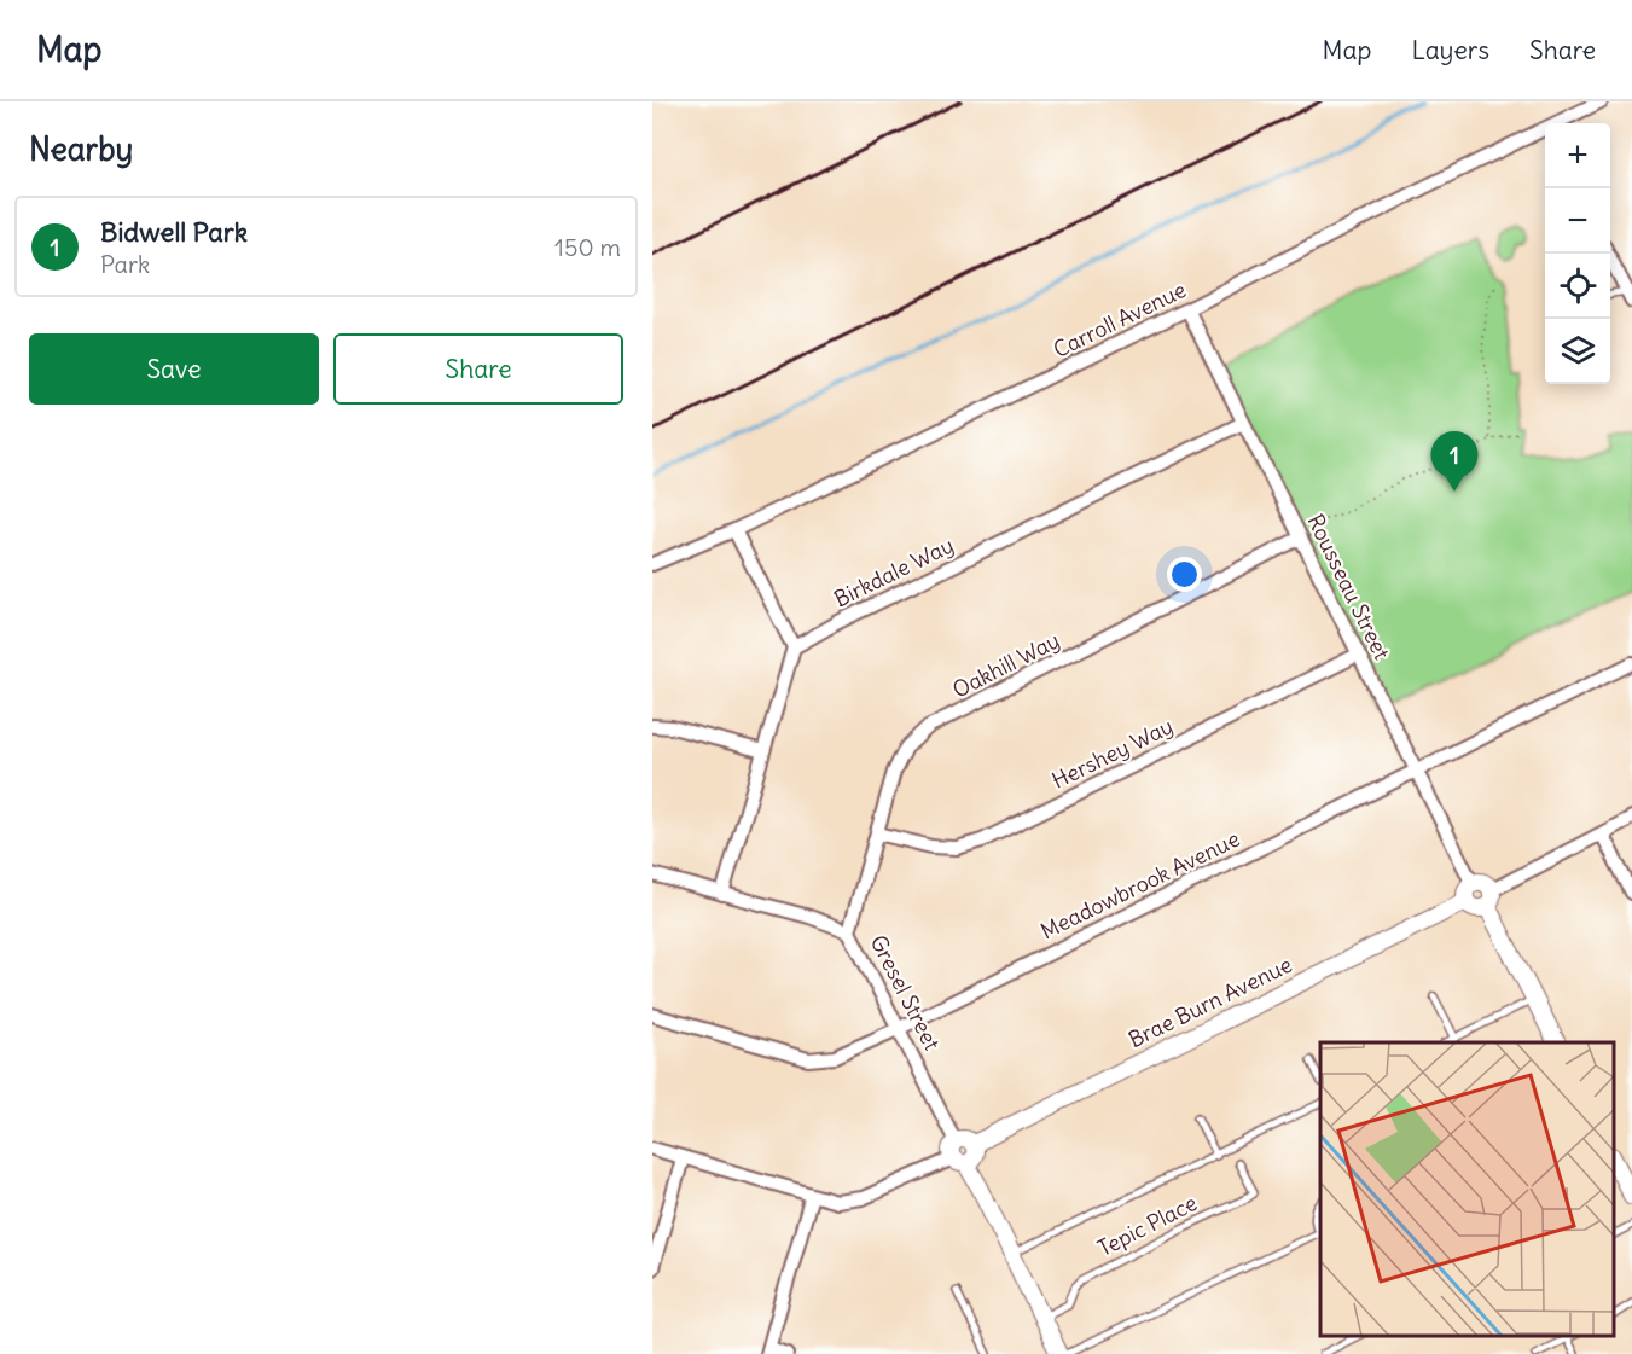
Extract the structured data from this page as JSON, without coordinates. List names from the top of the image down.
{
  "streets": {
    "street": [
      "Carroll Avenue",
      "Birkdale Way",
      "Rousseau Street",
      "Oakhill Way",
      "Hershey Way",
      "Meadowbrook Avenue",
      "Gresel Street",
      "Brae Burn Avenue"
    ],
    "lane": ["Tepic Place"]
  },
  "crossings": [
    ["Carroll Avenue", "Rousseau Street"],
    ["Birkdale Way", "Rousseau Street"],
    ["Rousseau Street", "Oakhill Way"],
    ["Rousseau Street", "Hershey Way"],
    ["Rousseau Street", "Meadowbrook Avenue"],
    ["Rousseau Street", "Brae Burn Avenue"],
    ["Oakhill Way", "Hershey Way"],
    ["Oakhill Way", "Gresel Street"],
    ["Meadowbrook Avenue", "Gresel Street"],
    ["Gresel Street", "Brae Burn Avenue"],
    ["Gresel Street", "Tepic Place"]
  ],
  "page": {
    "header": "Map",
    "nav": ["Map", "Layers", "Share"],
    "heading": "Nearby",
    "map_buttons": ["+", "−"],
    "list": [
      {
        "mark": "1",
        "name": "Bidwell Park",
        "note": "Park",
        "value": "150 m"
      }
    ],
    "buttons": ["Save", "Share"],
    "pins": "1"
  }
}
